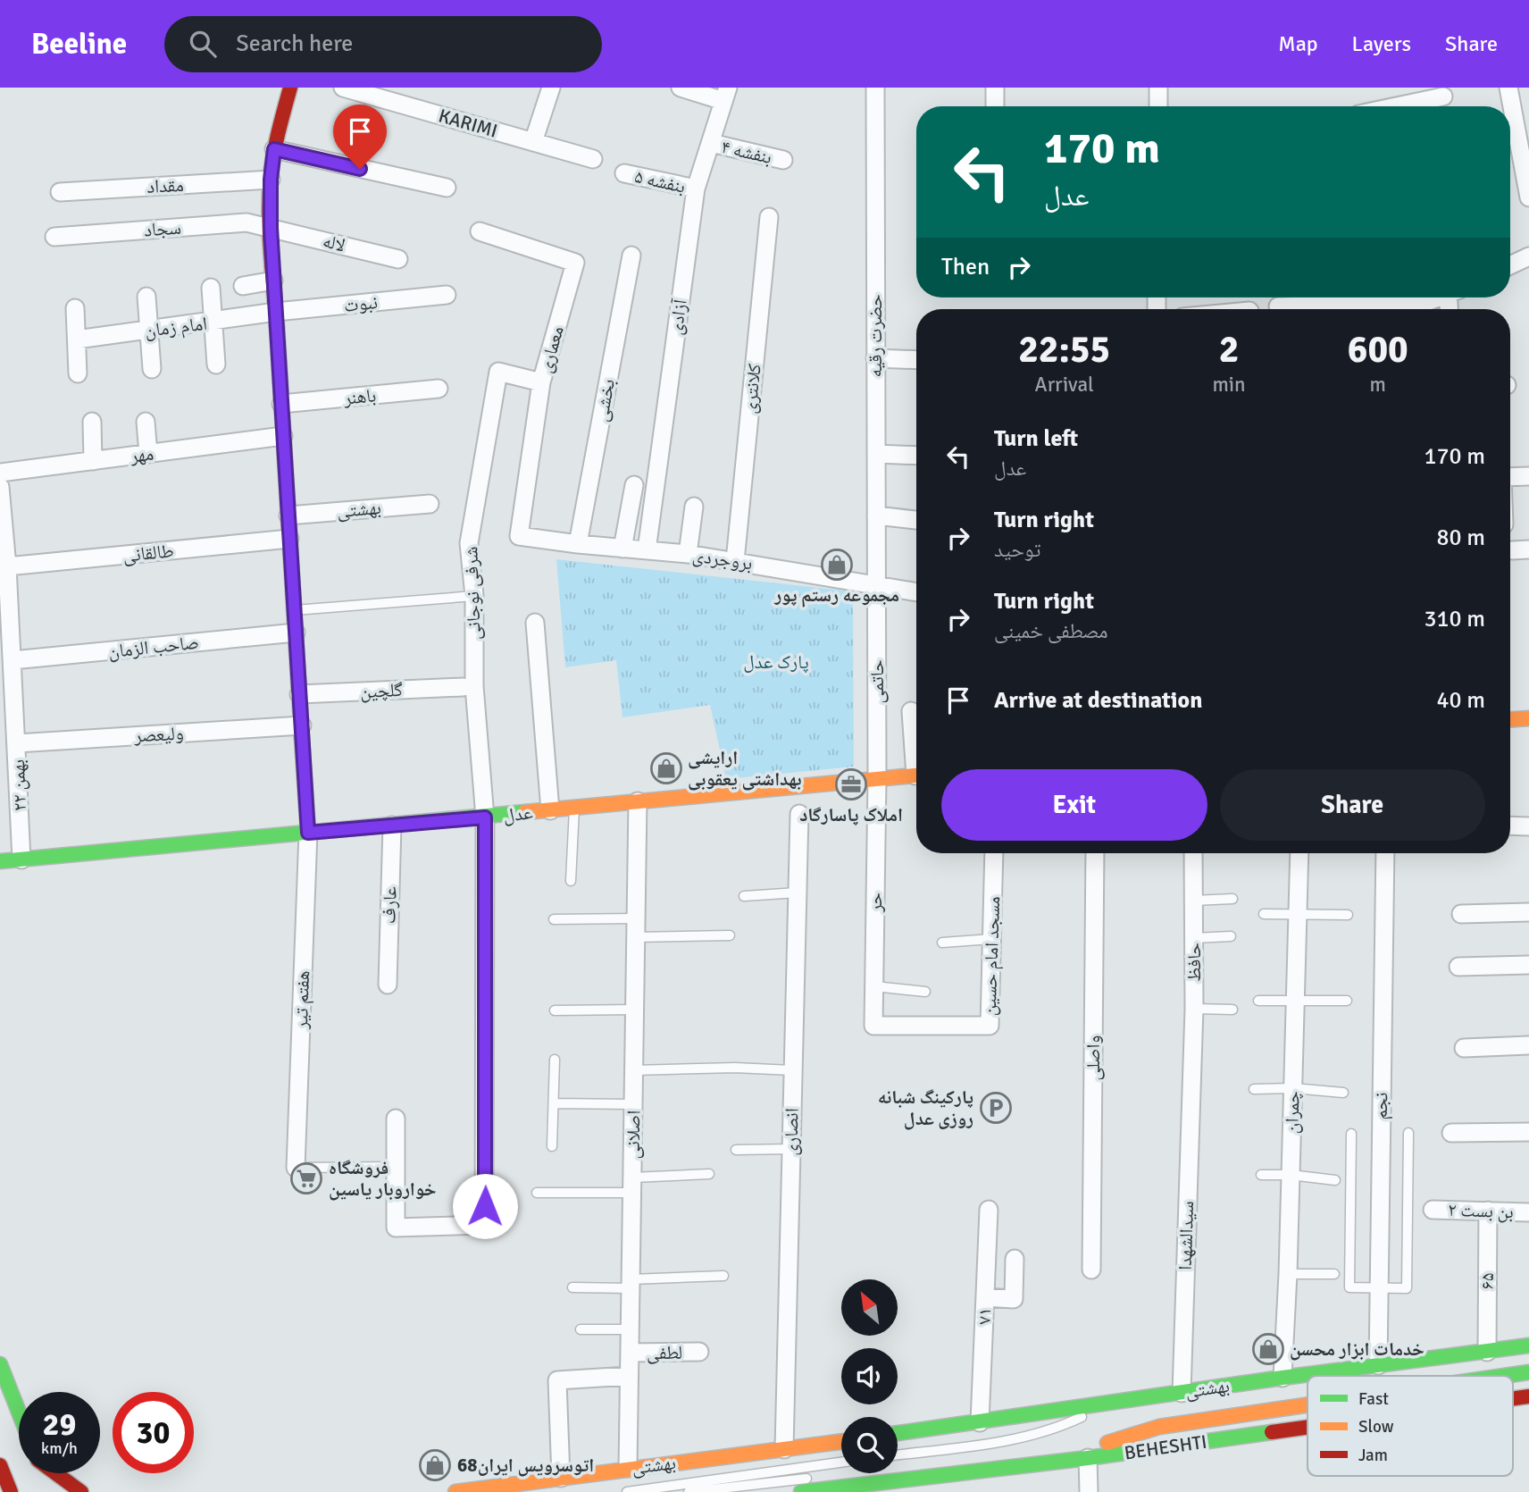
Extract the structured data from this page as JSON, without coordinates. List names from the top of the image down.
{
  "streets": {
    "main road": ["عدل", "بهشتى", "BEHESHTI"],
    "street": [
      "KARIMI",
      "بنفشه ۴",
      "بنفشه ۵",
      "مقداد",
      "سجاد",
      "لاله",
      "نبوت",
      "آزادی",
      "امام زمان",
      "حضرت رقیه",
      "معماری",
      "کلانتری",
      "باهنر",
      "بخشی",
      "مهر",
      "بهشتی",
      "طالقانی",
      "بروجردی",
      "شرفی نوجانی",
      "صاحب الزمان",
      "حاتمی",
      "گلچین",
      "ولیعصر",
      "۲۲ بهمن",
      "حر",
      "عارف",
      "مسجد امام حسین",
      "حافظ",
      "هفتم تیر",
      "واصلی",
      "نجم",
      "چمران",
      "انصاری",
      "اصلانی",
      "بن بست ۲",
      "سیدالشهدا",
      "۶۵",
      "۷۱",
      "لطفی"
    ]
  },
  "crossings": [
    ["بنفشه ۴", "آزادی"],
    ["بنفشه ۵", "آزادی"],
    ["سجاد", "لاله"],
    ["نبوت", "امام زمان"],
    ["آزادی", "بروجردی"],
    ["حضرت رقیه", "بروجردی"],
    ["حضرت رقیه", "حاتمی"],
    ["معماری", "بروجردی"],
    ["معماری", "شرفی نوجانی"],
    ["کلانتری", "بروجردی"],
    ["بخشی", "بروجردی"],
    ["طالقانی", "۲۲ بهمن"],
    ["بروجردی", "حاتمی"],
    ["شرفی نوجانی", "عدل"],
    ["صاحب الزمان", "۲۲ بهمن"],
    ["حاتمی", "عدل"],
    ["حاتمی", "حر"],
    ["ولیعصر", "۲۲ بهمن"],
    ["۲۲ بهمن", "عدل"],
    ["عدل", "حر"],
    ["عدل", "عارف"],
    ["عدل", "هفتم تیر"],
    ["عدل", "اصلانی"],
    ["حر", "مسجد امام حسین"],
    ["حافظ", "سیدالشهدا"],
    ["نجم", "بهشتى"],
    ["چمران", "بهشتى"],
    ["انصاری", "بهشتى"],
    ["اصلانی", "لطفی"],
    ["اصلانی", "بهشتى"],
    ["بن بست ۲", "۶۵"],
    ["سیدالشهدا", "بهشتى"],
    ["۶۵", "بهشتى"],
    ["۷۱", "بهشتى"]
  ],
  "parks": ["پارک عدل"],
  "places": {
    "shop": [
      "مجموعه رستم پور",
      "ارایشی بهداشتی یعقوبی",
      "خدمات ابزار محسن",
      "اتوسرویس ایران68"
    ],
    "office": ["املاک پاسارگاد"],
    "parking": ["پارکینگ شبانه روزی عدل"],
    "supermarket": ["فروشگاه خواروبار یاسین"]
  },
  "legend": ["Fast", "Slow", "Jam"],
  "north": "top left",
  "page": {
    "header": "Beeline",
    "search": "Search here",
    "nav": ["Map", "Layers", "Share"],
    "turn": ["170 m", "عدل"],
    "then": "Then",
    "eta": [
      "22:55",
      "Arrival",
      "2",
      "min",
      "600",
      "m"
    ],
    "list": [
      {
        "name": "Turn left",
        "note": "عدل",
        "value": "170 m"
      },
      {
        "name": "Turn right",
        "note": "توحید",
        "value": "80 m"
      },
      {
        "name": "Turn right",
        "note": "مصطفی خمینی",
        "value": "310 m"
      },
      {
        "name": "Arrive at destination",
        "value": "40 m"
      }
    ],
    "buttons": ["Exit", "Share"],
    "speed": "29 km/h",
    "limit": "30"
  }
}
